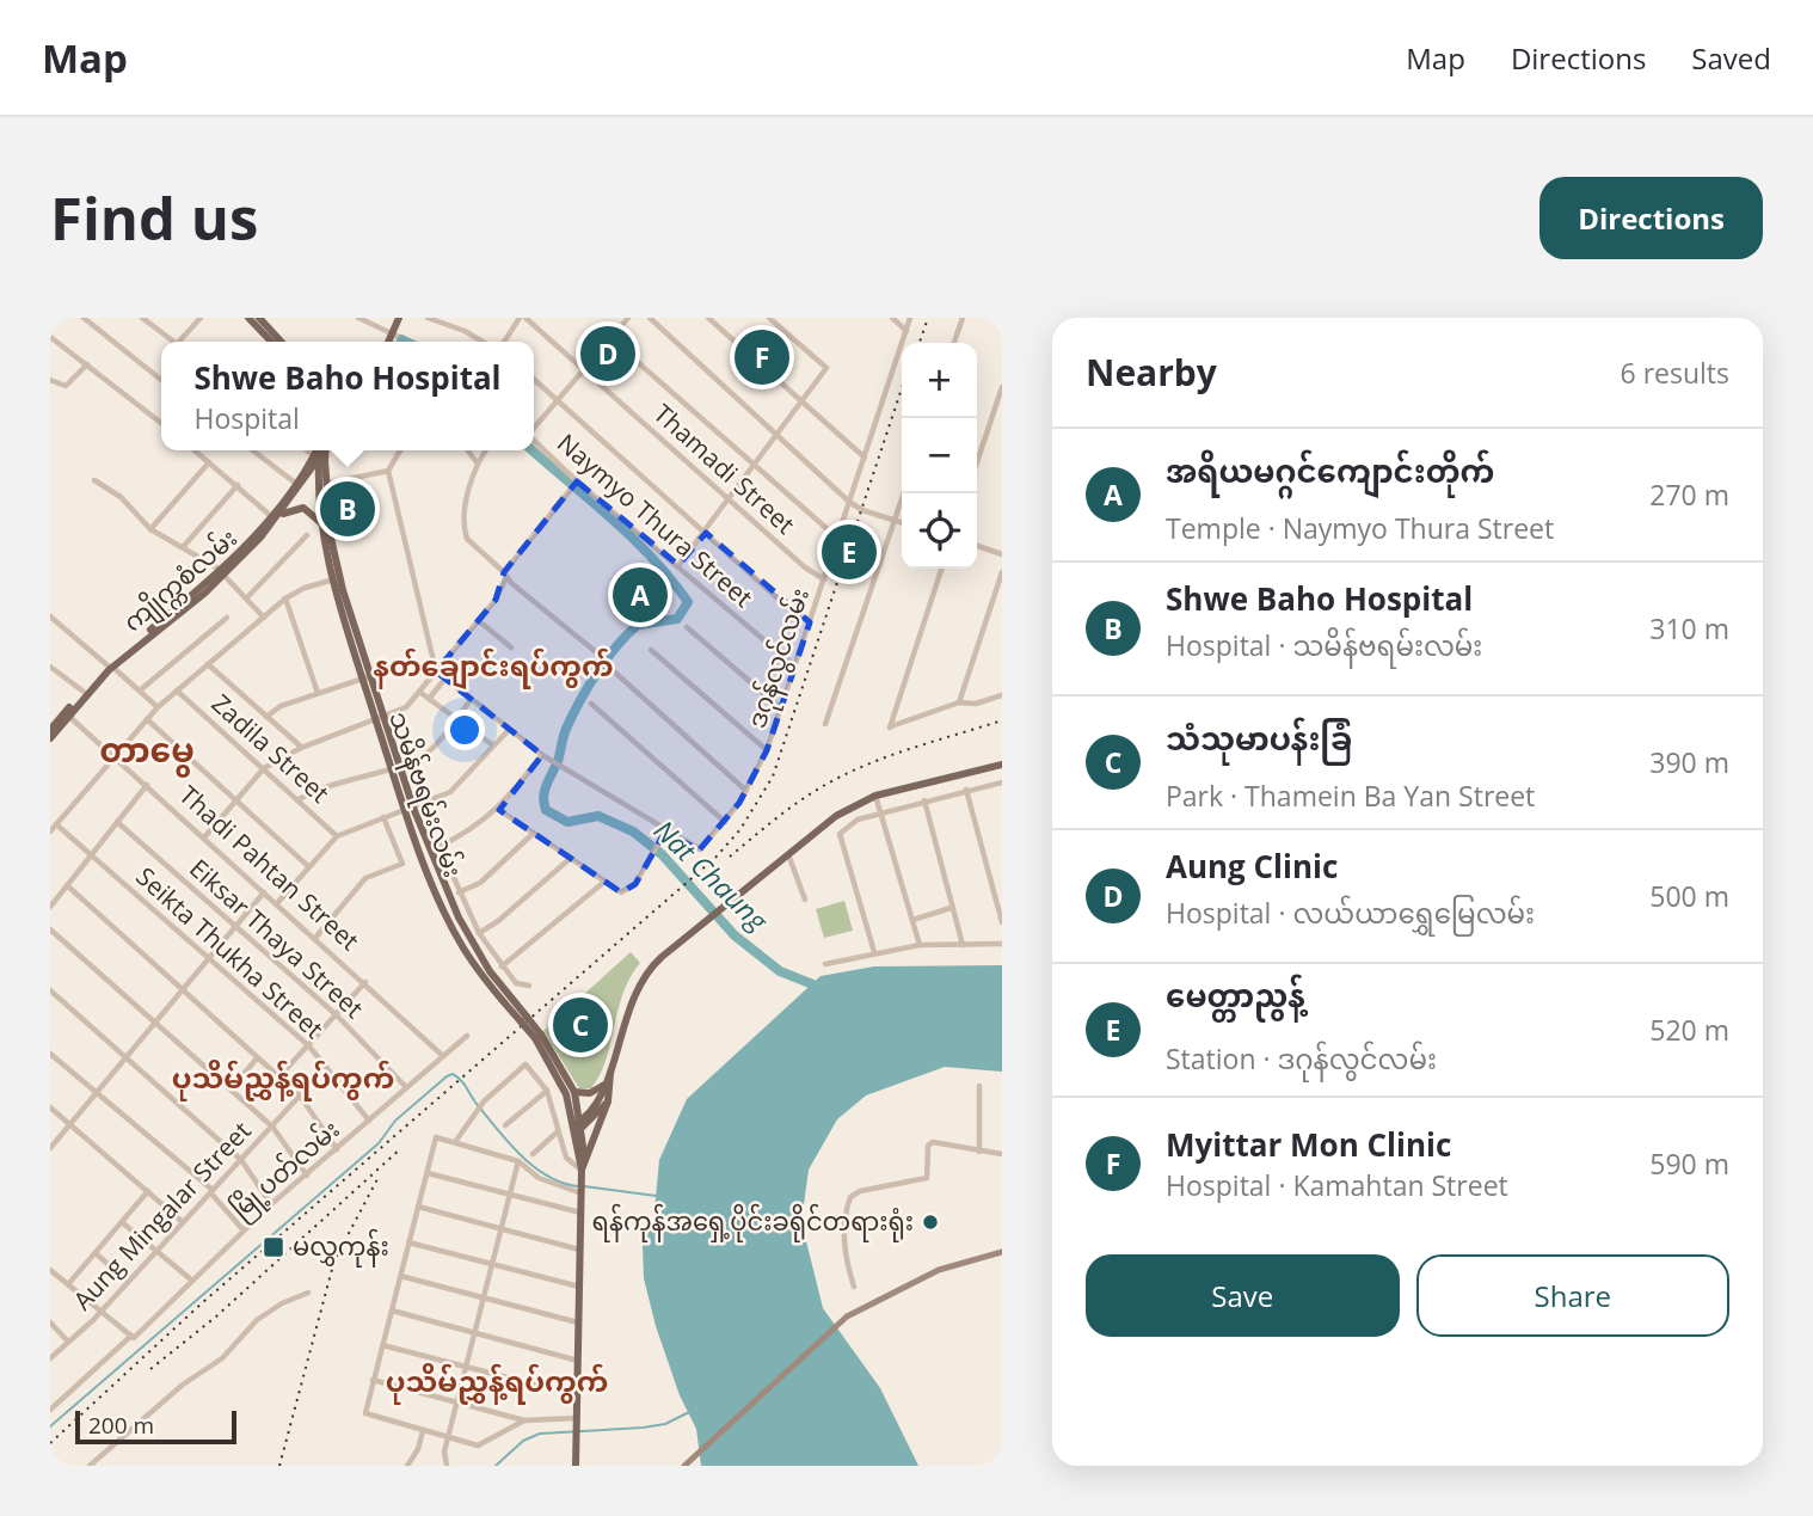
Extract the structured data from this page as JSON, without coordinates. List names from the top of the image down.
{
  "streets": {
    "main road": ["ကျိုက္ကစံလမ်း", "သမိန်ဗရမ်းလမ်း"],
    "street": [
      "Thamadi Street",
      "Naymyo Thura Street",
      "ဒဂုန်လွင်လမ်း",
      "Zadila Street",
      "Thadi Pahtan Street",
      "Eiksar Thaya Street",
      "Seikta Thukha Street",
      "မြို့ပတ်လမ်း",
      "Aung Mingalar Street"
    ]
  },
  "crossings": [
    ["Thamadi Street", "ဒဂုန်လွင်လမ်း"],
    ["Naymyo Thura Street", "ဒဂုန်လွင်လမ်း"],
    ["ကျိုက္ကစံလမ်း", "သမိန်ဗရမ်းလမ်း"],
    ["ကျိုက္ကစံလမ်း", "Thadi Pahtan Street"],
    ["Thadi Pahtan Street", "မြို့ပတ်လမ်း"],
    ["Eiksar Thaya Street", "မြို့ပတ်လမ်း"],
    ["Seikta Thukha Street", "မြို့ပတ်လမ်း"]
  ],
  "districts": [
    "နတ်ချောင်းရပ်ကွက်",
    "တာမွေ",
    "ပုသိမ်ညွှန့်ရပ်ကွက်",
    "ပုသိမ်ညွှန့်ရပ်ကွက်"
  ],
  "water": ["Nat Chaung"],
  "places": {
    "other": ["ရန်ကုန်အရှေ့ပိုင်းခရိုင်တရားရုံး"],
    "transit": ["မလွှကုန်း"]
  },
  "scale_bar": "200 m",
  "page": {
    "header": "Map",
    "nav": ["Map", "Directions", "Saved"],
    "buttons": [
      "Directions",
      ["Save", "Share"]
    ],
    "title": "Find us",
    "heading": ["Nearby", "6 results"],
    "pins": [
      "D",
      "F",
      "B",
      "E",
      "A",
      "C"
    ],
    "popup": ["Shwe Baho Hospital", "Hospital"],
    "map_buttons": ["+", "−"],
    "list": [
      {
        "mark": "A",
        "name": "အရိယမဂ္ဂင်ကျောင်းတိုက်",
        "note": "Temple · Naymyo Thura Street",
        "value": "270 m"
      },
      {
        "mark": "B",
        "name": "Shwe Baho Hospital",
        "note": "Hospital · သမိန်ဗရမ်းလမ်း",
        "value": "310 m"
      },
      {
        "mark": "C",
        "name": "သံသုမာပန်းခြံ",
        "note": "Park · Thamein Ba Yan Street",
        "value": "390 m"
      },
      {
        "mark": "D",
        "name": "Aung Clinic",
        "note": "Hospital · လယ်ယာရွှေမြေလမ်း",
        "value": "500 m"
      },
      {
        "mark": "E",
        "name": "မေတ္တာညွန့်",
        "note": "Station · ဒဂုန်လွင်လမ်း",
        "value": "520 m"
      },
      {
        "mark": "F",
        "name": "Myittar Mon Clinic",
        "note": "Hospital · Kamahtan Street",
        "value": "590 m"
      }
    ],
    "scale": "200 m"
  }
}
